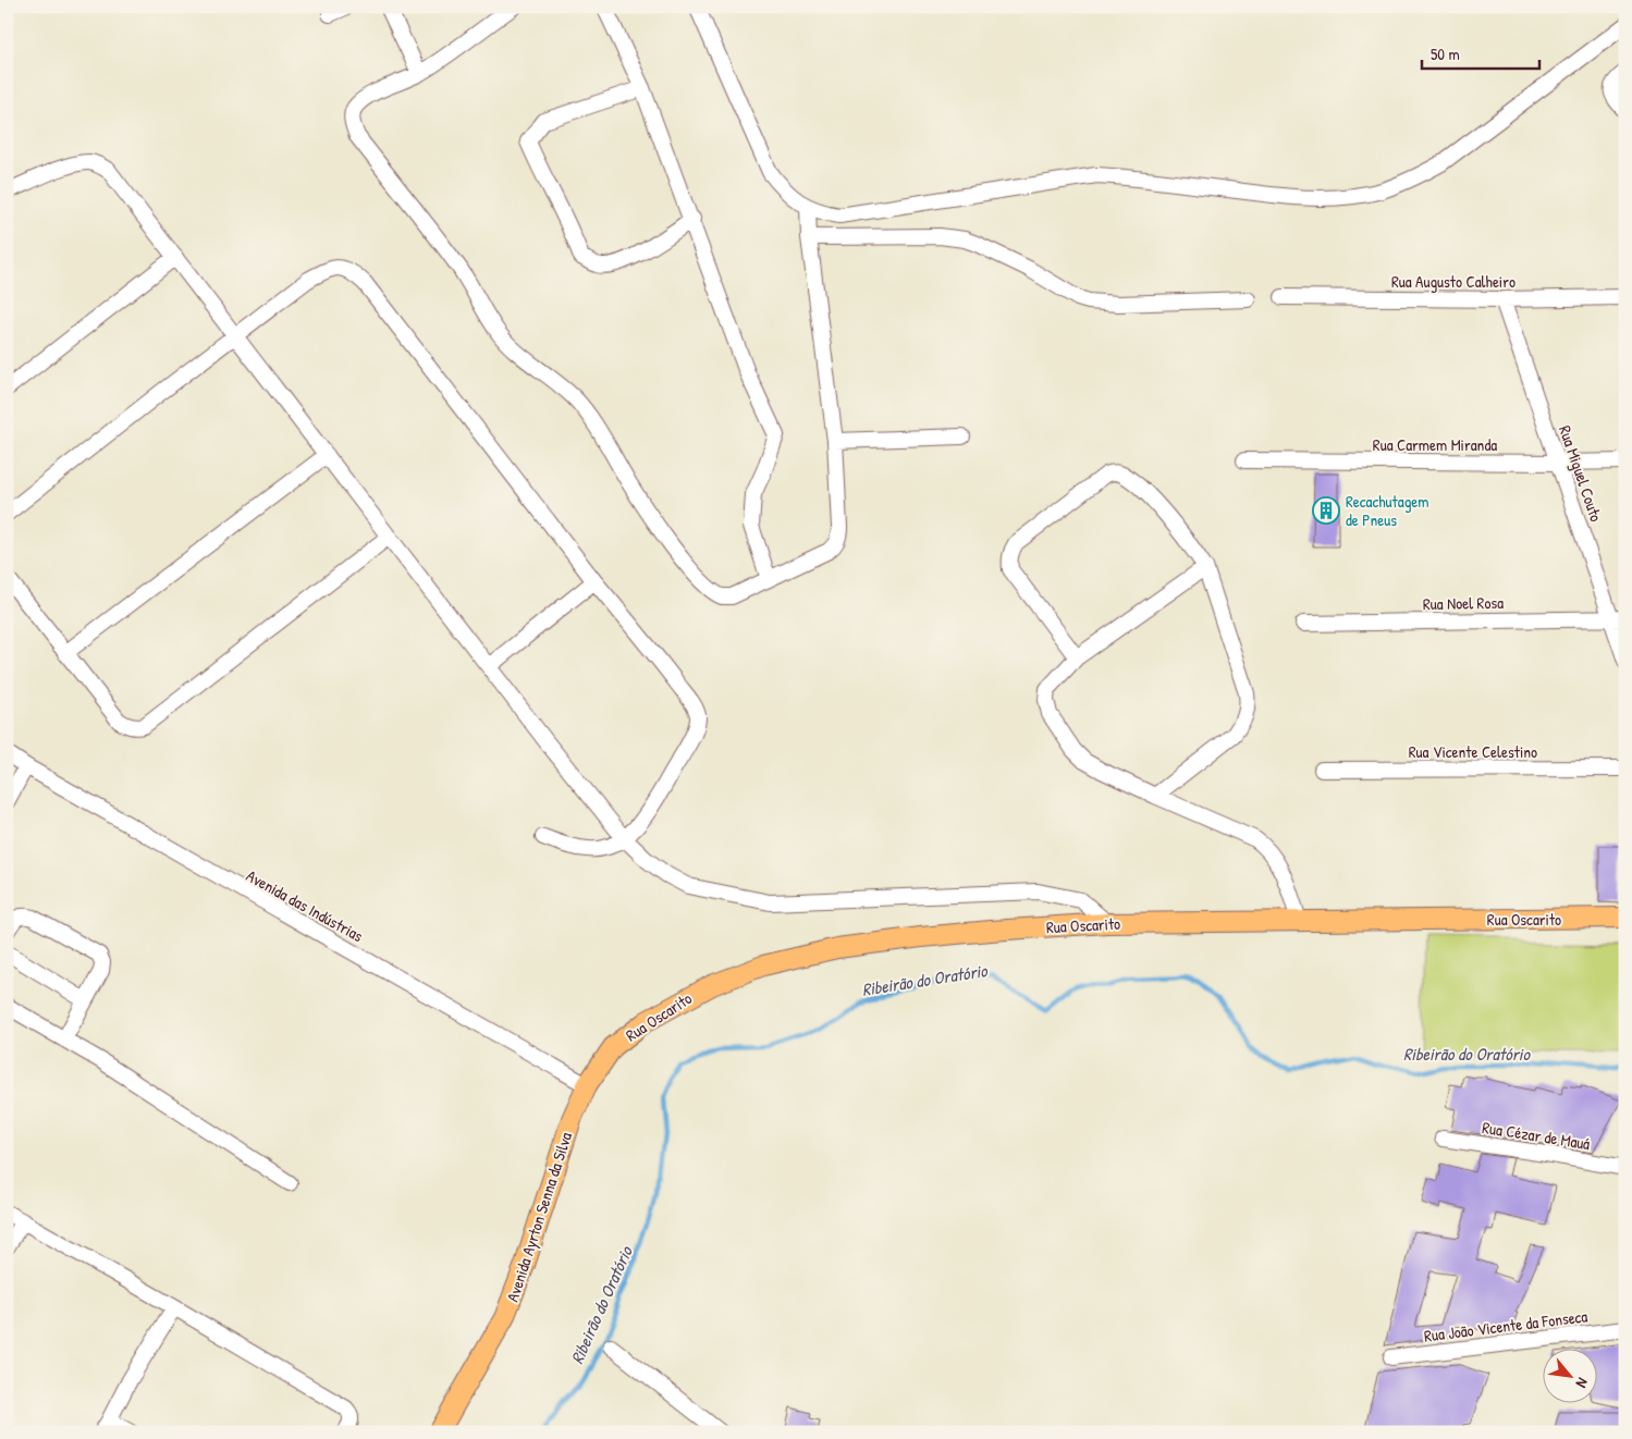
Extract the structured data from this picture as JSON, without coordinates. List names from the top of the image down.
{
  "streets": {
    "main road": ["Rua Oscarito", "Avenida Ayrton Senna da Silva"],
    "street": [
      "Rua Augusto Calheiro",
      "Rua Carmem Miranda",
      "Rua Miguel Couto",
      "Rua Noel Rosa",
      "Rua Vicente Celestino",
      "Avenida das Indústrias",
      "Rua Cézar de Mauá",
      "Rua João Vicente da Fonseca"
    ]
  },
  "crossings": [
    ["Rua Augusto Calheiro", "Rua Miguel Couto"],
    ["Rua Carmem Miranda", "Rua Miguel Couto"],
    ["Rua Miguel Couto", "Rua Noel Rosa"],
    ["Avenida das Indústrias", "Rua Oscarito"],
    ["Avenida das Indústrias", "Avenida Ayrton Senna da Silva"],
    ["Rua Oscarito", "Avenida Ayrton Senna da Silva"]
  ],
  "water": ["Ribeirão do Oratório"],
  "places": {
    "building": ["Recachutagem de Pneus"]
  },
  "scale_bar": "50 m",
  "north": "bottom right"
}
